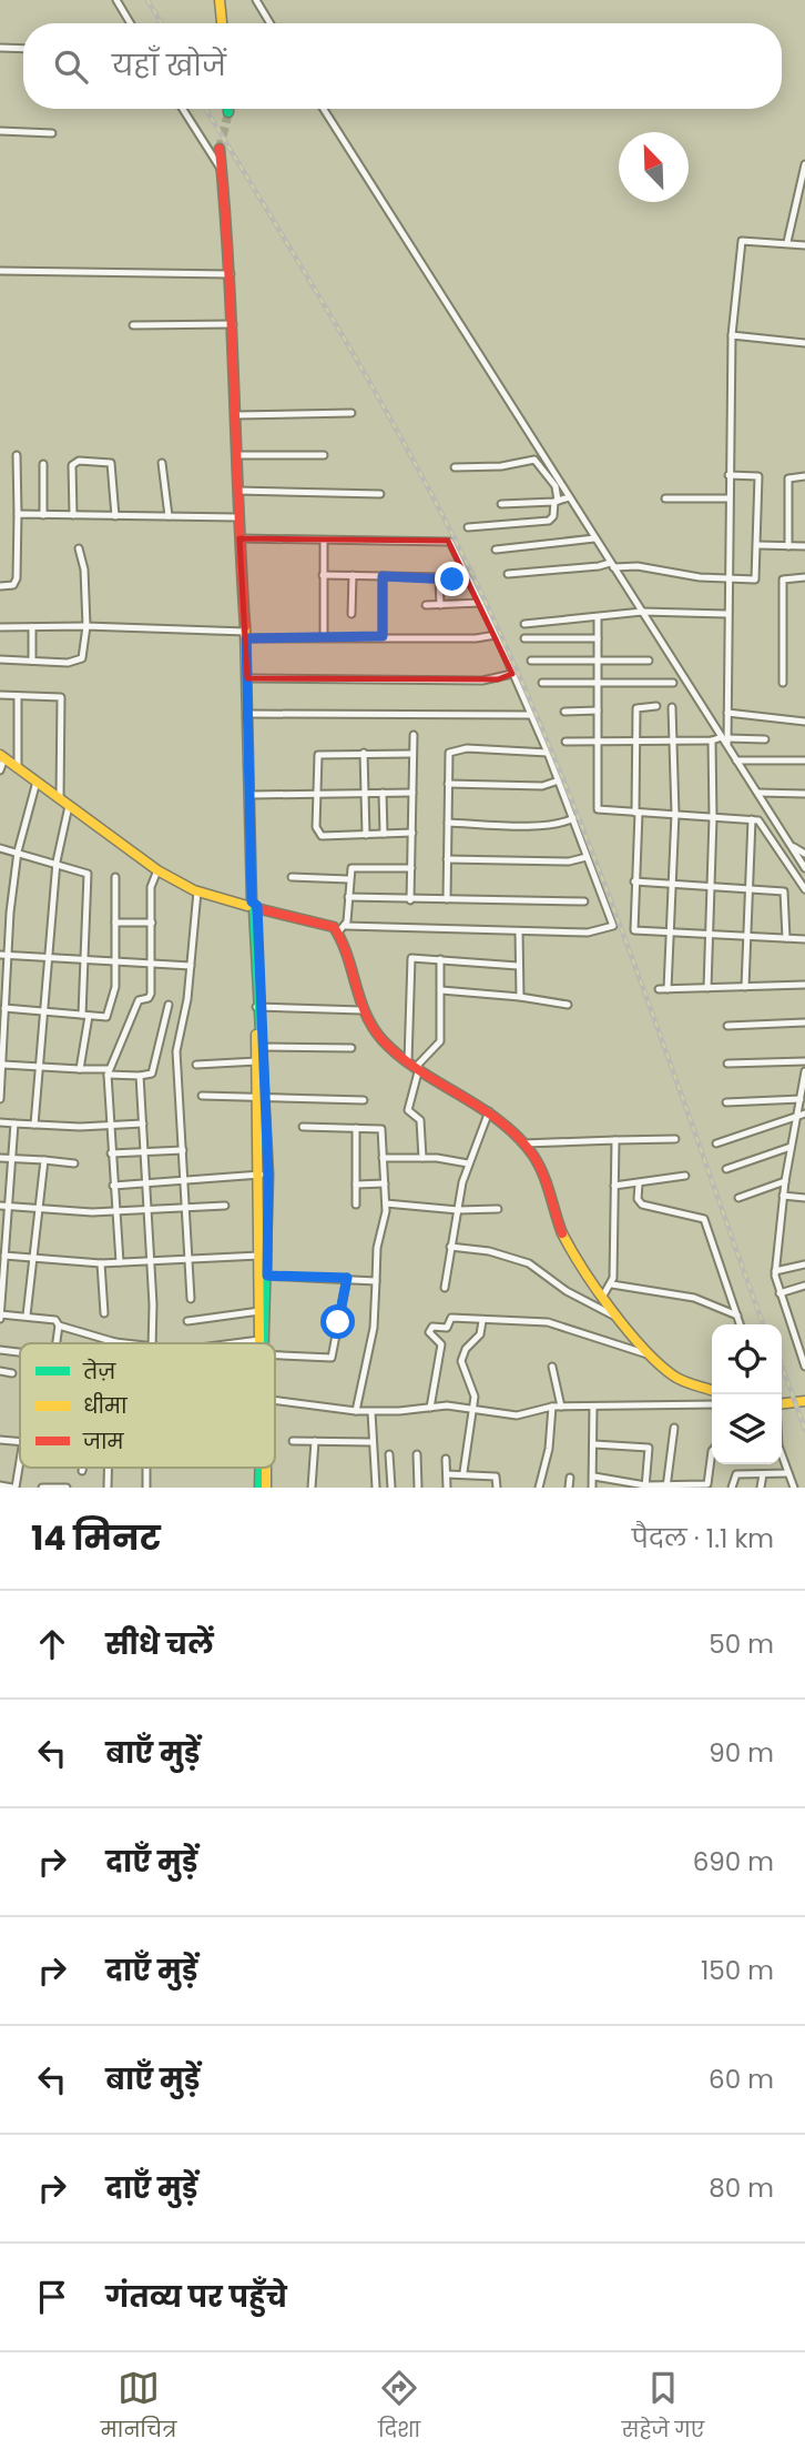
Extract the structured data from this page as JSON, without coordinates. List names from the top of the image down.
{
  "legend": ["तेज़", "धीमा", "जाम"],
  "north": "top left",
  "page": {
    "search": "यहाँ खोजें",
    "heading": ["14 मिनट", "पैदल · 1.1 km"],
    "list": [
      ["सीधे चलें", "50 m"],
      ["बाएँ मुड़ें", "90 m"],
      ["दाएँ मुड़ें", "690 m"],
      ["दाएँ मुड़ें", "150 m"],
      ["बाएँ मुड़ें", "60 m"],
      ["दाएँ मुड़ें", "80 m"],
      "गंतव्य पर पहुँचे"
    ],
    "nav": ["मानचित्र", "दिशा", "सहेजे गए"]
  }
}
